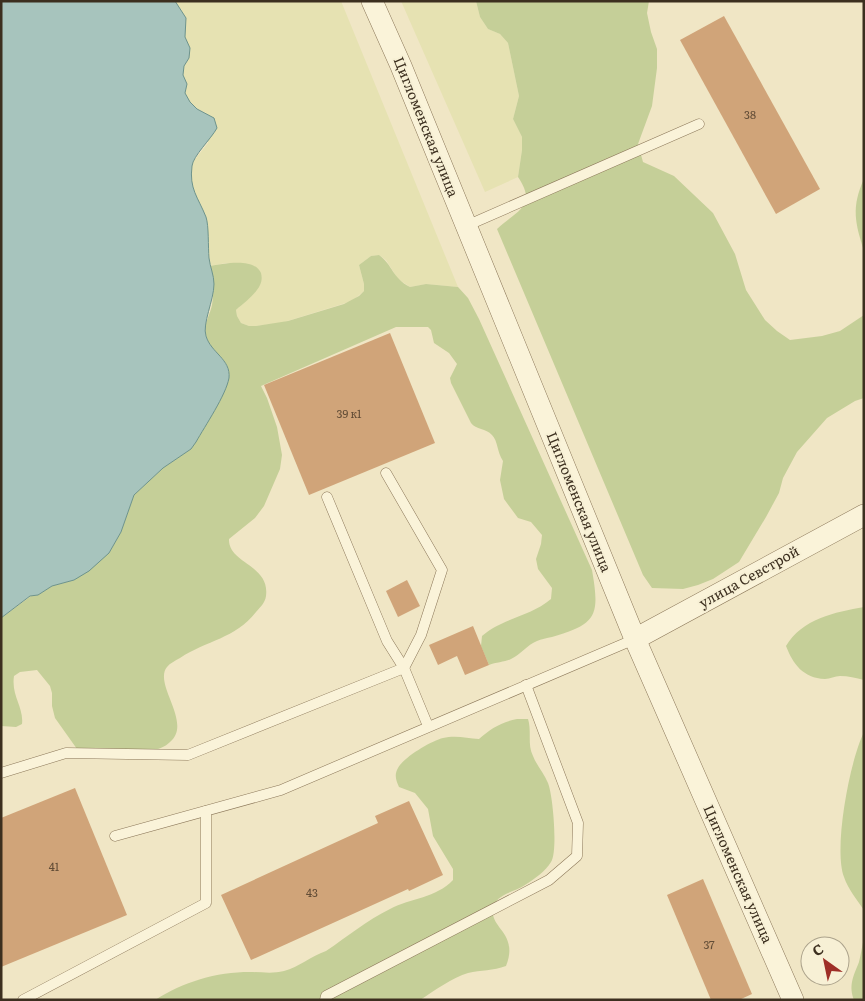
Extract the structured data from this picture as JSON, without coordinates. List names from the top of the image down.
{
  "streets": {
    "street": ["Цигломенская улица", "улица Севстрой"]
  },
  "crossings": [
    ["Цигломенская улица", "улица Севстрой"]
  ],
  "house_numbers": [
    "38",
    "39 к1",
    "41",
    "43",
    "37"
  ],
  "north": "top left"
}
